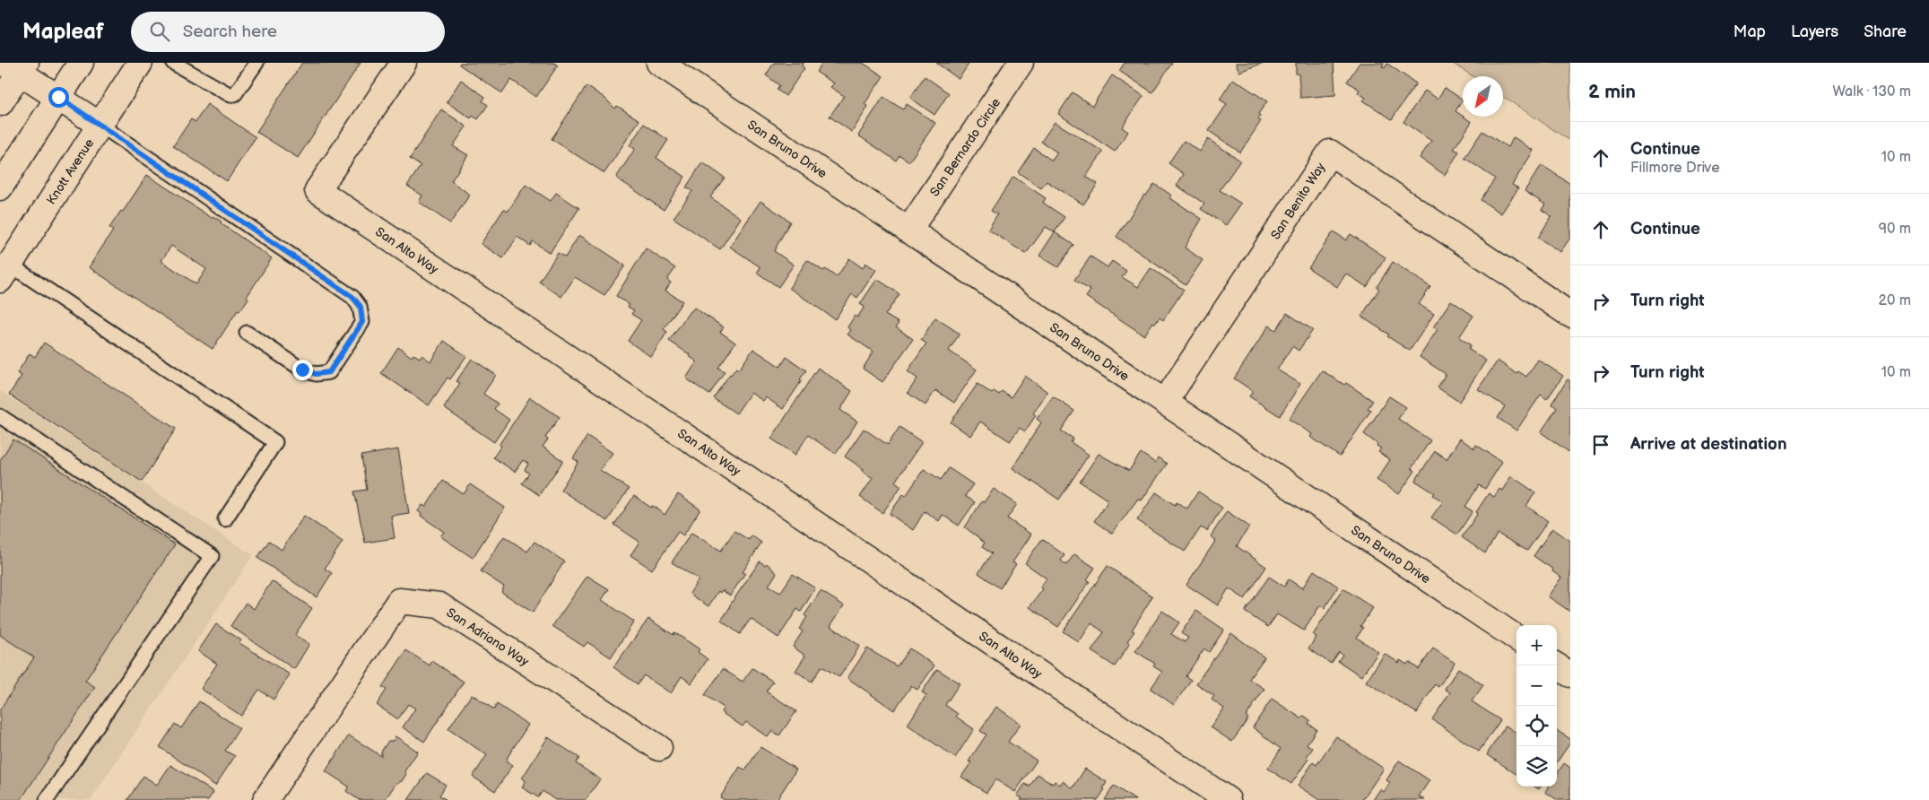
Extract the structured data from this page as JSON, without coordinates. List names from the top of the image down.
{
  "streets": {
    "street": [
      "San Bernardo Circle",
      "San Bruno Drive",
      "Knott Avenue",
      "San Benito Way",
      "San Alto Way",
      "San Adriano Way"
    ]
  },
  "crossings": [
    ["San Bernardo Circle", "San Bruno Drive"],
    ["San Bruno Drive", "San Benito Way"]
  ],
  "north": "bottom left",
  "page": {
    "header": "Mapleaf",
    "search": "Search here",
    "nav": ["Map", "Layers", "Share"],
    "heading": ["2 min", "Walk · 130 m"],
    "list": [
      ["Continue", "Fillmore Drive", "10 m"],
      ["Continue", "90 m"],
      ["Turn right", "20 m"],
      ["Turn right", "10 m"],
      "Arrive at destination"
    ],
    "map_buttons": ["+", "−"]
  }
}
